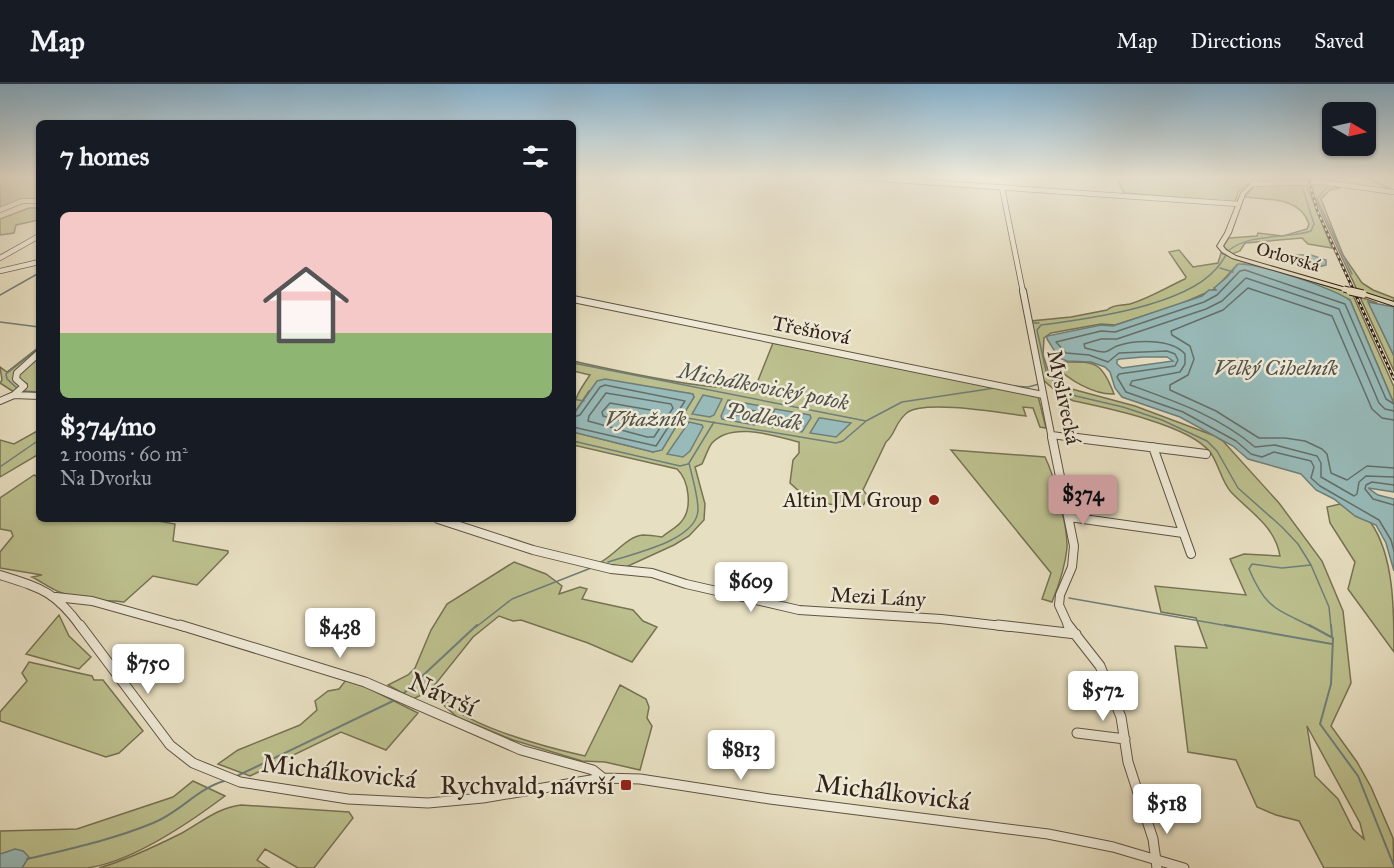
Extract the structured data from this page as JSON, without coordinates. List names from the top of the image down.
{
  "streets": {
    "main road": ["Orlovská"],
    "street": [
      "Třešňová",
      "Myslivecká",
      "Mezi Lány",
      "Návrší",
      "Michálkovická"
    ]
  },
  "crossings": [
    ["Třešňová", "Myslivecká"],
    ["Myslivecká", "Mezi Lány"],
    ["Myslivecká", "Michálkovická"],
    ["Návrší", "Michálkovická"]
  ],
  "water": [
    "Velký Cihelník",
    "Michálkovický potok",
    "Podlesák",
    "Výtažník"
  ],
  "places": {
    "other": ["Altin JM Group"],
    "transit": ["Rychvald, návrší"]
  },
  "north": "right",
  "page": {
    "header": "Map",
    "nav": ["Map", "Directions", "Saved"],
    "heading": "7 homes",
    "list": [
      {
        "name": "$374/mo",
        "note": "2 rooms · 60 m² · Na Dvorku"
      }
    ],
    "price": [
      "$374",
      "$609",
      "$438",
      "$750",
      "$572",
      "$813",
      "$518"
    ]
  }
}
